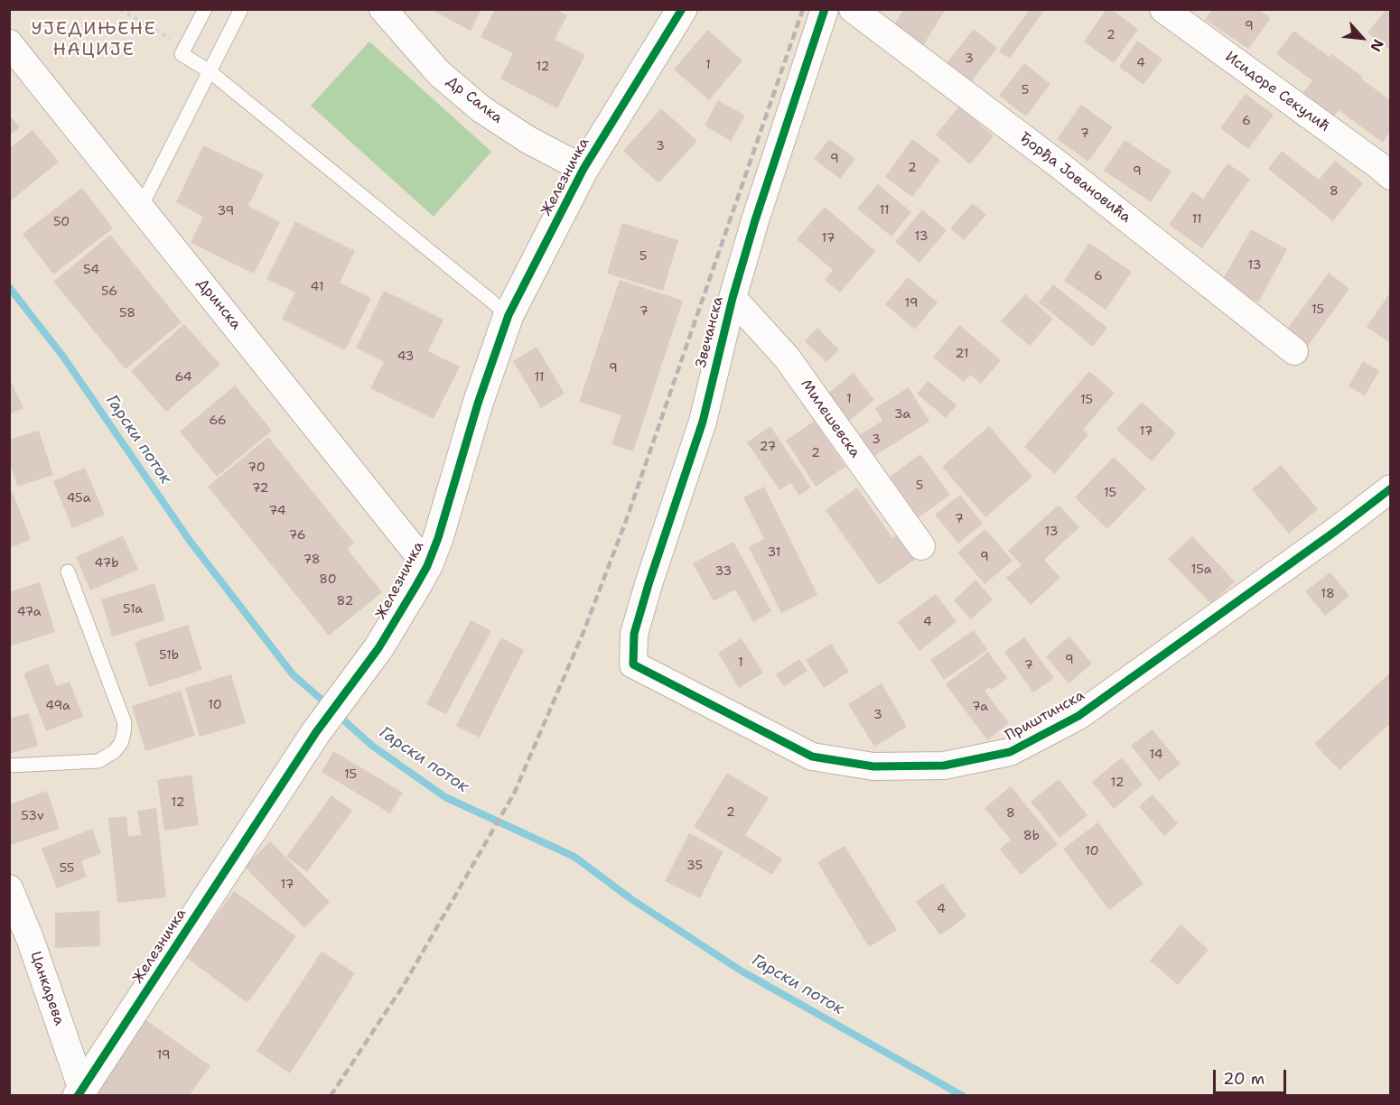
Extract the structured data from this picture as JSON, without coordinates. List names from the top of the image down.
{
  "streets": {
    "street": [
      "Исидоре Секулић",
      "Др Салка",
      "Железничка",
      "Ђорђа Јовановића",
      "Дринска",
      "Звечанска",
      "Милешевска",
      "Приштинска",
      "Цанкарева"
    ]
  },
  "crossings": [
    ["Др Салка", "Железничка"],
    ["Железничка", "Дринска"],
    ["Железничка", "Цанкарева"],
    ["Звечанска", "Милешевска"],
    ["Звечанска", "Приштинска"]
  ],
  "districts": ["УЈЕДИЊЕНЕ НАЦИЈЕ"],
  "water": ["Гарски поток"],
  "house_numbers": [
    "9",
    "2",
    "3",
    "4",
    "1",
    "12",
    "5",
    "6",
    "7",
    "3",
    "9",
    "2",
    "9",
    "8",
    "11",
    "39",
    "11",
    "50",
    "13",
    "17",
    "5",
    "13",
    "54",
    "6",
    "41",
    "56",
    "19",
    "15",
    "7",
    "58",
    "21",
    "43",
    "9",
    "64",
    "11",
    "1",
    "15",
    "3a",
    "66",
    "17",
    "3",
    "27",
    "2",
    "70",
    "5",
    "72",
    "15",
    "45a",
    "74",
    "7",
    "13",
    "76",
    "31",
    "9",
    "78",
    "47b",
    "15a",
    "33",
    "80",
    "18",
    "82",
    "51a",
    "47a",
    "4",
    "51b",
    "9",
    "1",
    "7",
    "10",
    "49a",
    "7a",
    "3",
    "14",
    "15",
    "12",
    "12",
    "2",
    "8",
    "53v",
    "8b",
    "10",
    "35",
    "55",
    "17",
    "4",
    "19"
  ],
  "scale_bar": "20 m",
  "north": "bottom right"
}
